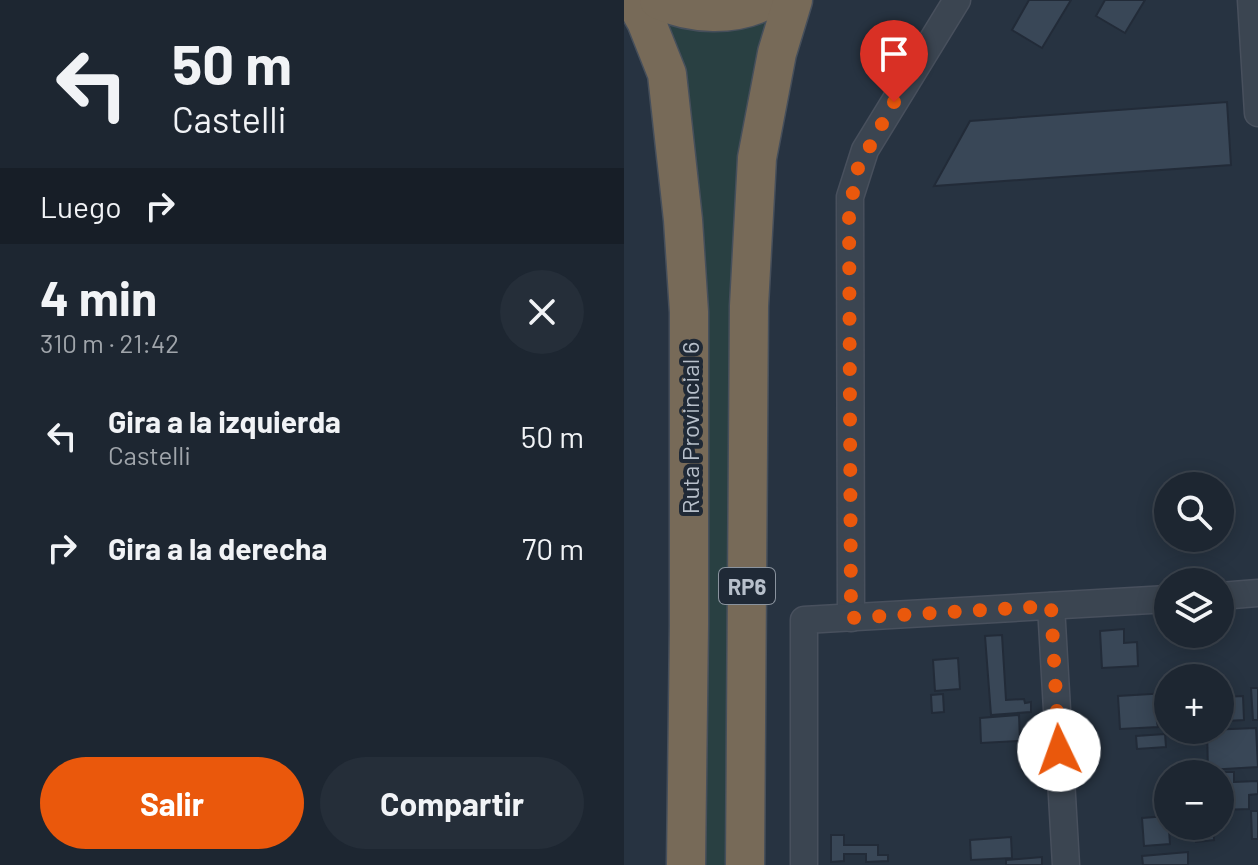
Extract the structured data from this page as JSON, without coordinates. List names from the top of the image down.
{
  "streets": {
    "highway": ["Ruta Provincial 6", "RP6"]
  },
  "page": {
    "turn": ["50 m", "Castelli"],
    "then": "Luego",
    "heading": ["4 min", "310 m · 21:42"],
    "list": [
      {
        "name": "Gira a la izquierda",
        "note": "Castelli",
        "value": "50 m"
      },
      {
        "name": "Gira a la derecha",
        "value": "70 m"
      }
    ],
    "map_buttons": ["+", "−"],
    "buttons": ["Salir", "Compartir"]
  }
}
